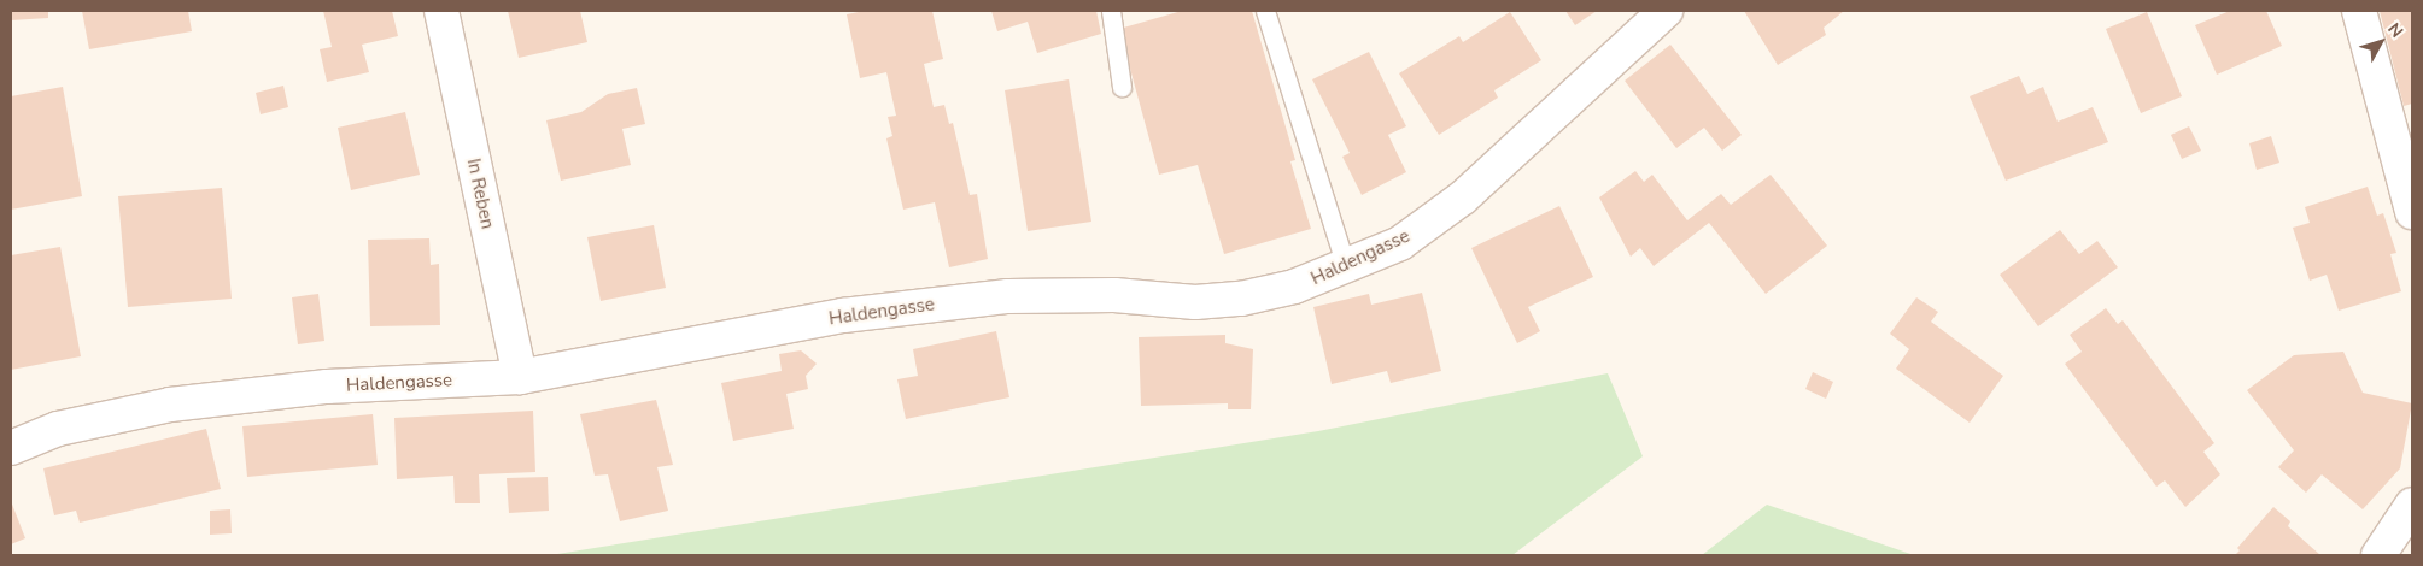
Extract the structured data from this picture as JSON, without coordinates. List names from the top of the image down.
{
  "streets": {
    "street": ["In Reben", "Haldengasse"]
  },
  "crossings": [
    ["In Reben", "Haldengasse"]
  ],
  "north": "top right"
}
